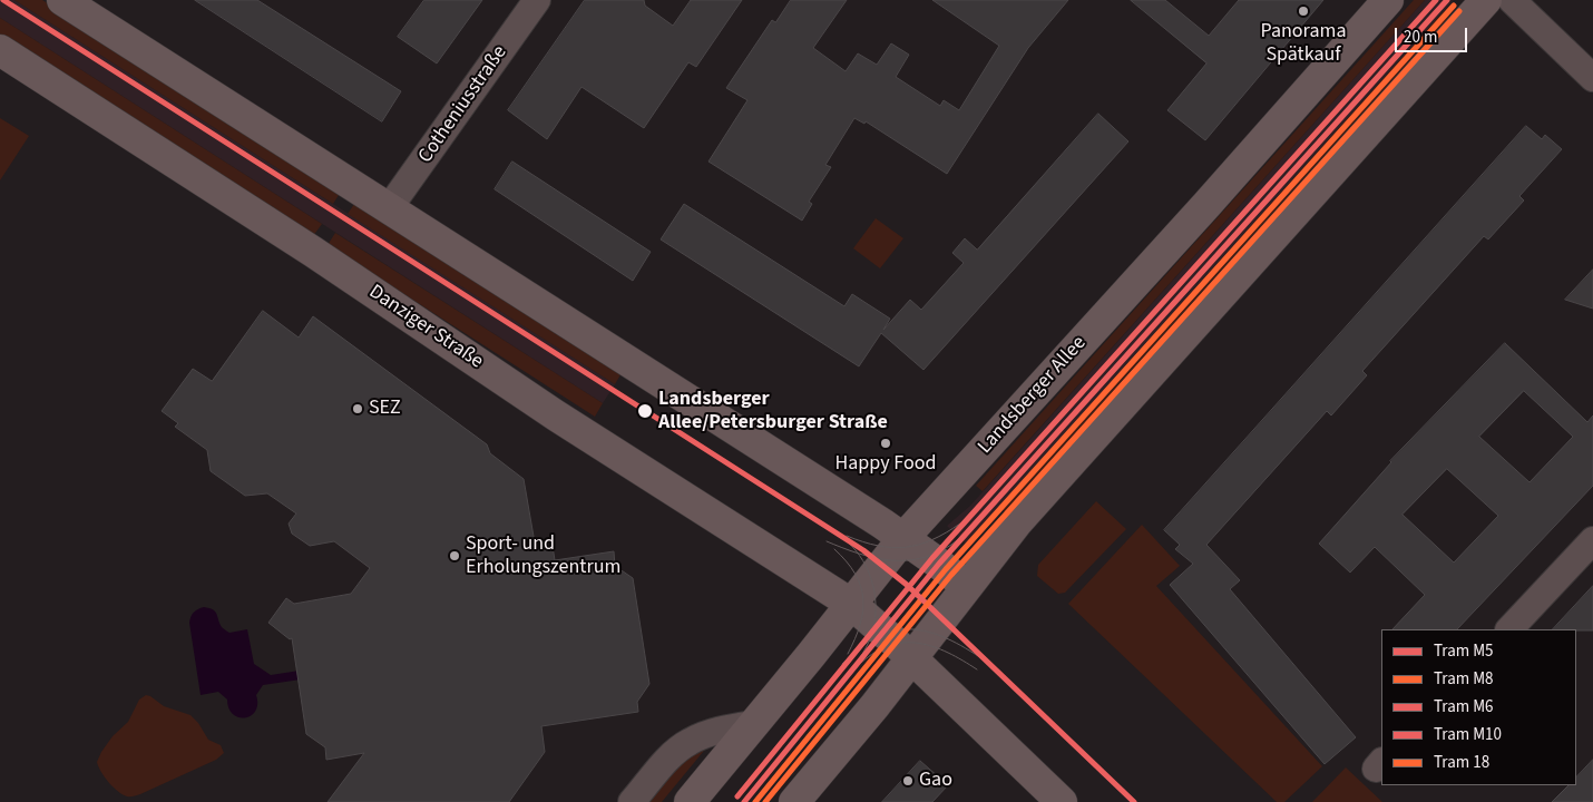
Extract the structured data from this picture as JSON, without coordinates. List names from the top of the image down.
{
  "streets": {
    "main road": ["Danziger Straße", "Landsberger Allee"],
    "street": ["Cotheniusstraße"]
  },
  "crossings": [
    ["Danziger Straße", "Landsberger Allee"]
  ],
  "places": [
    "Panorama Spätkauf",
    "SEZ",
    "Landsberger Allee/Petersburger Straße",
    "Happy Food",
    "Sport- und Erholungszentrum",
    "Gao"
  ],
  "lines": [
    "tram line M5",
    "tram line M6",
    "tram line M10",
    "tram line M8",
    "tram line 18"
  ],
  "legend": [
    "Tram M5",
    "Tram M8",
    "Tram M6",
    "Tram M10",
    "Tram 18"
  ],
  "scale_bar": "20 m"
}
